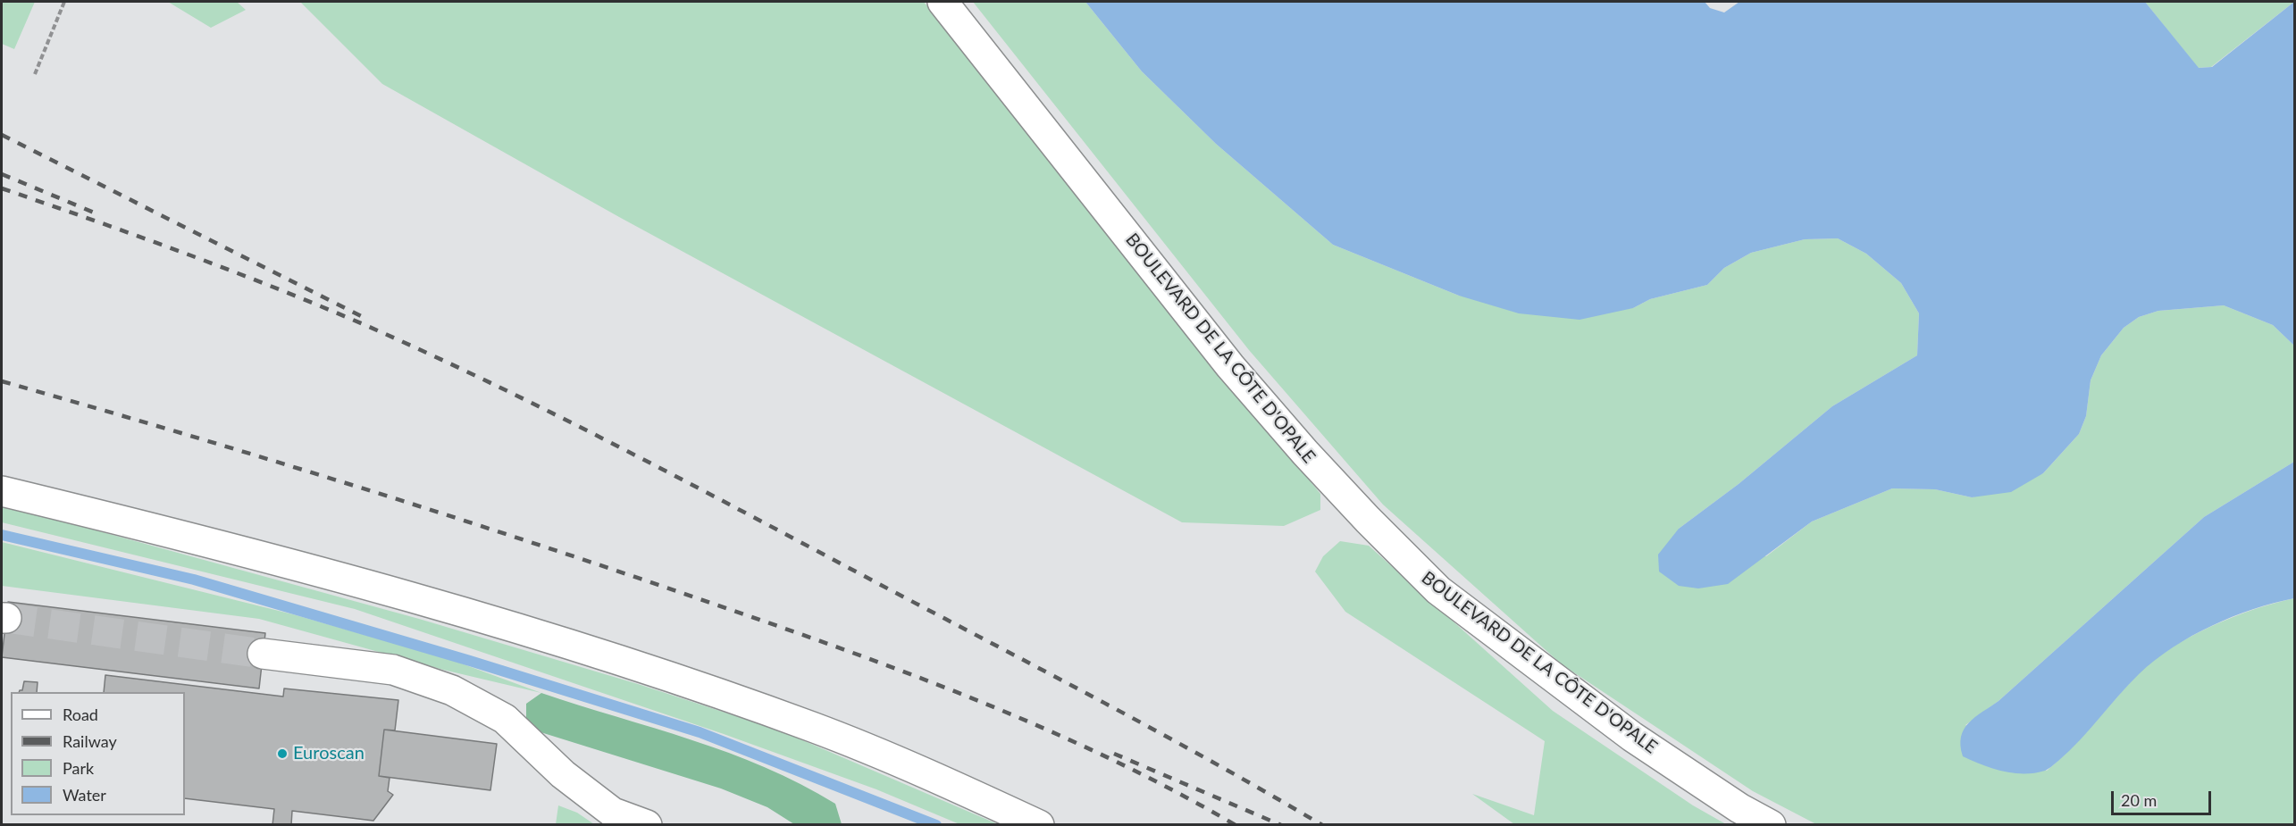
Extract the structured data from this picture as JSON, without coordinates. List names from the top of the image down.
{
  "streets": {
    "lane": ["BOULEVARD DE LA CÔTE D'OPALE"]
  },
  "places": ["Euroscan"],
  "legend": [
    "Road",
    "Railway",
    "Park",
    "Water"
  ],
  "scale_bar": "20 m"
}
